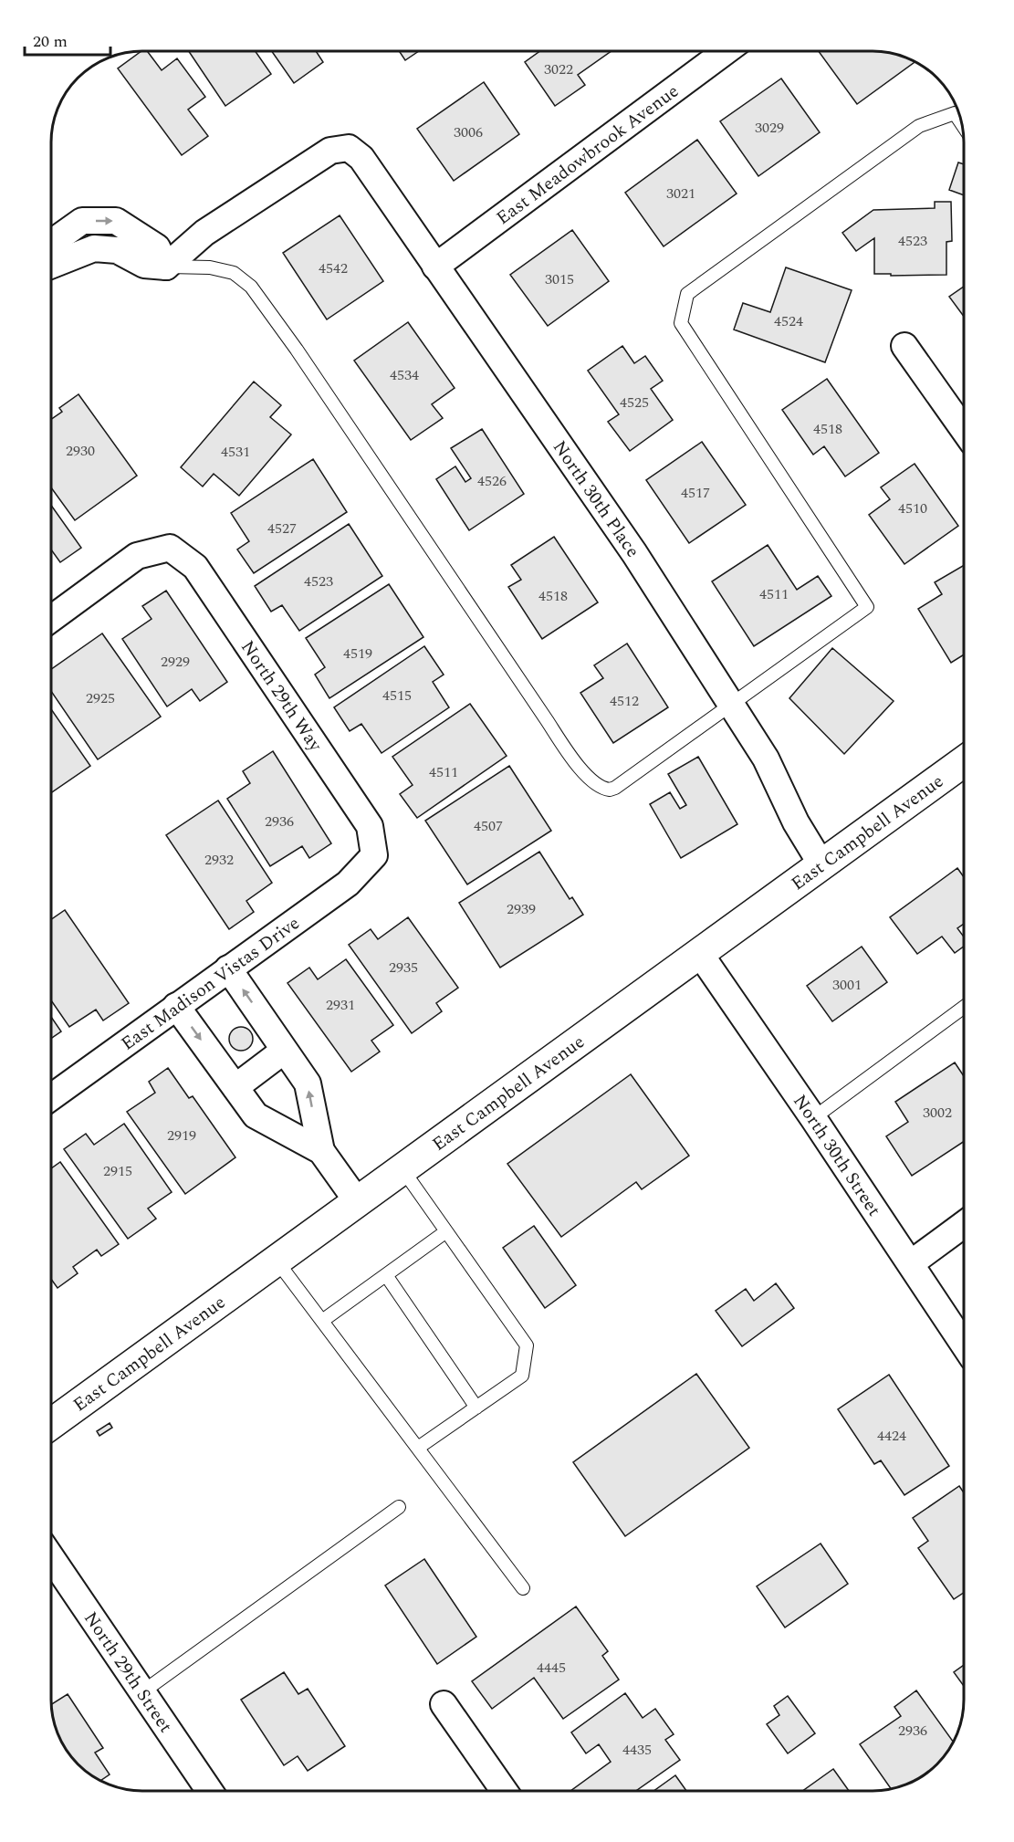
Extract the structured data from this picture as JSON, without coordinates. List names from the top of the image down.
{
  "streets": {
    "street": [
      "East Meadowbrook Avenue",
      "North 30th Place",
      "North 29th Way",
      "East Campbell Avenue",
      "East Madison Vistas Drive",
      "North 30th Street",
      "North 29th Street"
    ]
  },
  "crossings": [
    ["East Meadowbrook Avenue", "North 30th Place"],
    ["North 30th Place", "East Campbell Avenue"],
    ["North 29th Way", "East Madison Vistas Drive"],
    ["East Campbell Avenue", "North 30th Street"]
  ],
  "house_numbers": [
    "3022",
    "3029",
    "3006",
    "3021",
    "4523",
    "4542",
    "3015",
    "4524",
    "4534",
    "4525",
    "4518",
    "2930",
    "4531",
    "4526",
    "4517",
    "4510",
    "4527",
    "4523",
    "4511",
    "4518",
    "4519",
    "2929",
    "4515",
    "2925",
    "4512",
    "4511",
    "2936",
    "4507",
    "2932",
    "2939",
    "2935",
    "3001",
    "2931",
    "3002",
    "2919",
    "2915",
    "4424",
    "4445",
    "2936",
    "4435"
  ],
  "scale_bar": "20 m"
}
